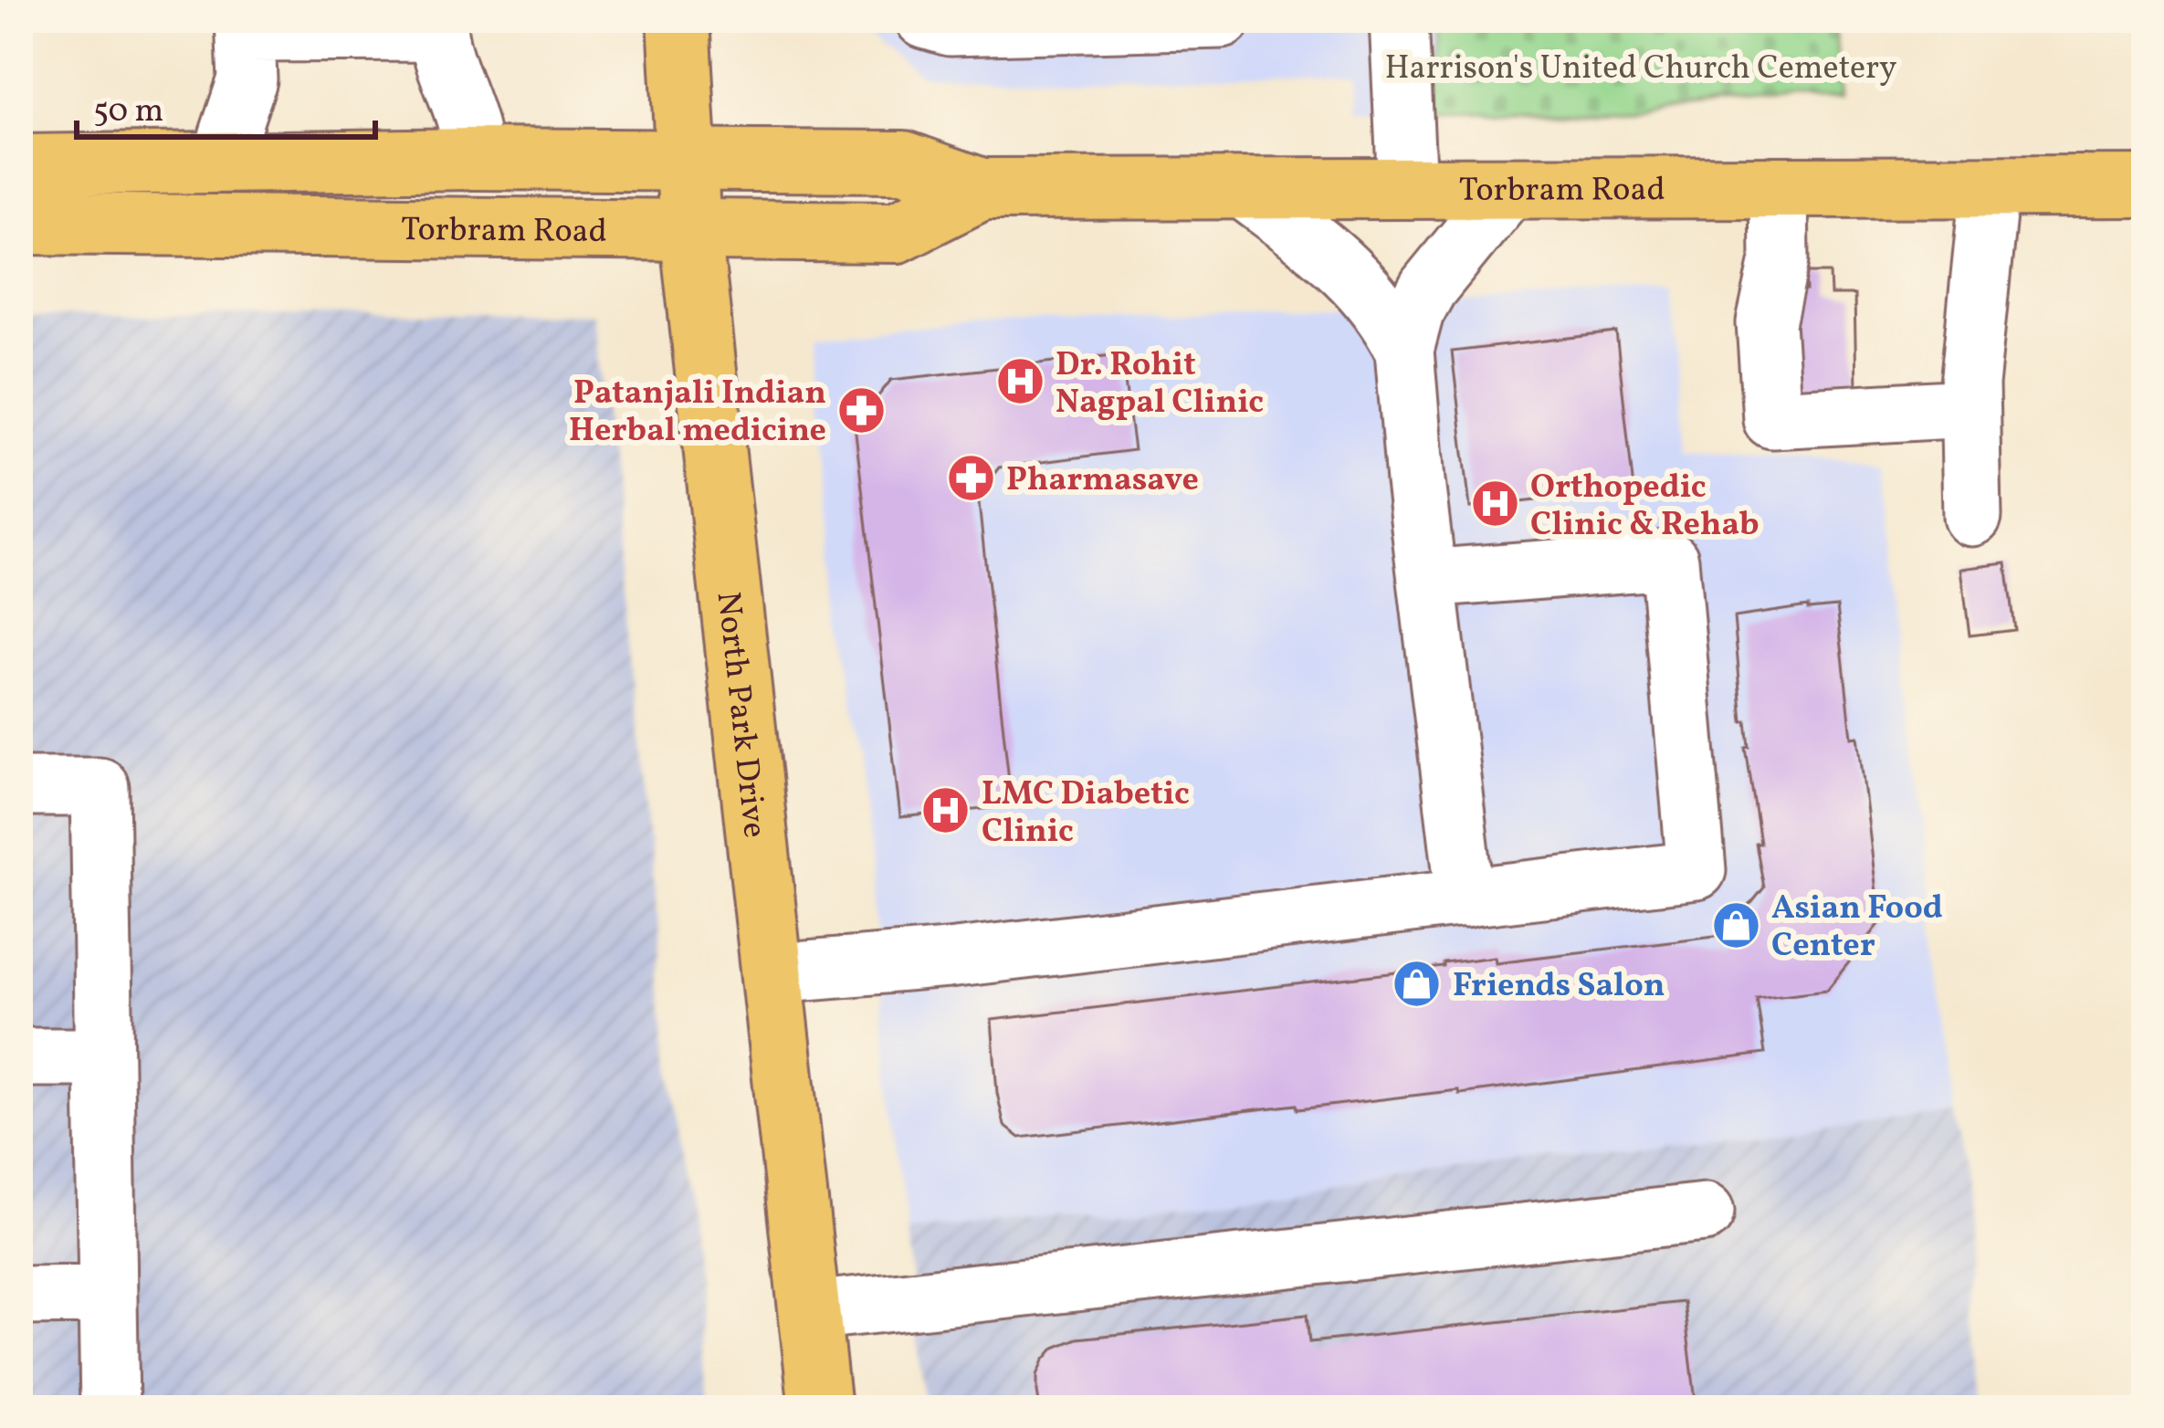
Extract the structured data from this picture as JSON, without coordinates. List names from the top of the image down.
{
  "streets": {
    "main road": ["Torbram Road", "North Park Drive"]
  },
  "crossings": [
    ["Torbram Road", "North Park Drive"]
  ],
  "parks": ["Harrison's United Church Cemetery"],
  "places": {
    "hospital": ["Dr. Rohit Nagpal Clinic", "Orthopedic Clinic & Rehab", "LMC Diabetic Clinic"],
    "pharmacy": ["Patanjali Indian Herbal medicine", "Pharmasave"],
    "shop": ["Asian Food Center", "Friends Salon"]
  },
  "scale_bar": "50 m"
}
